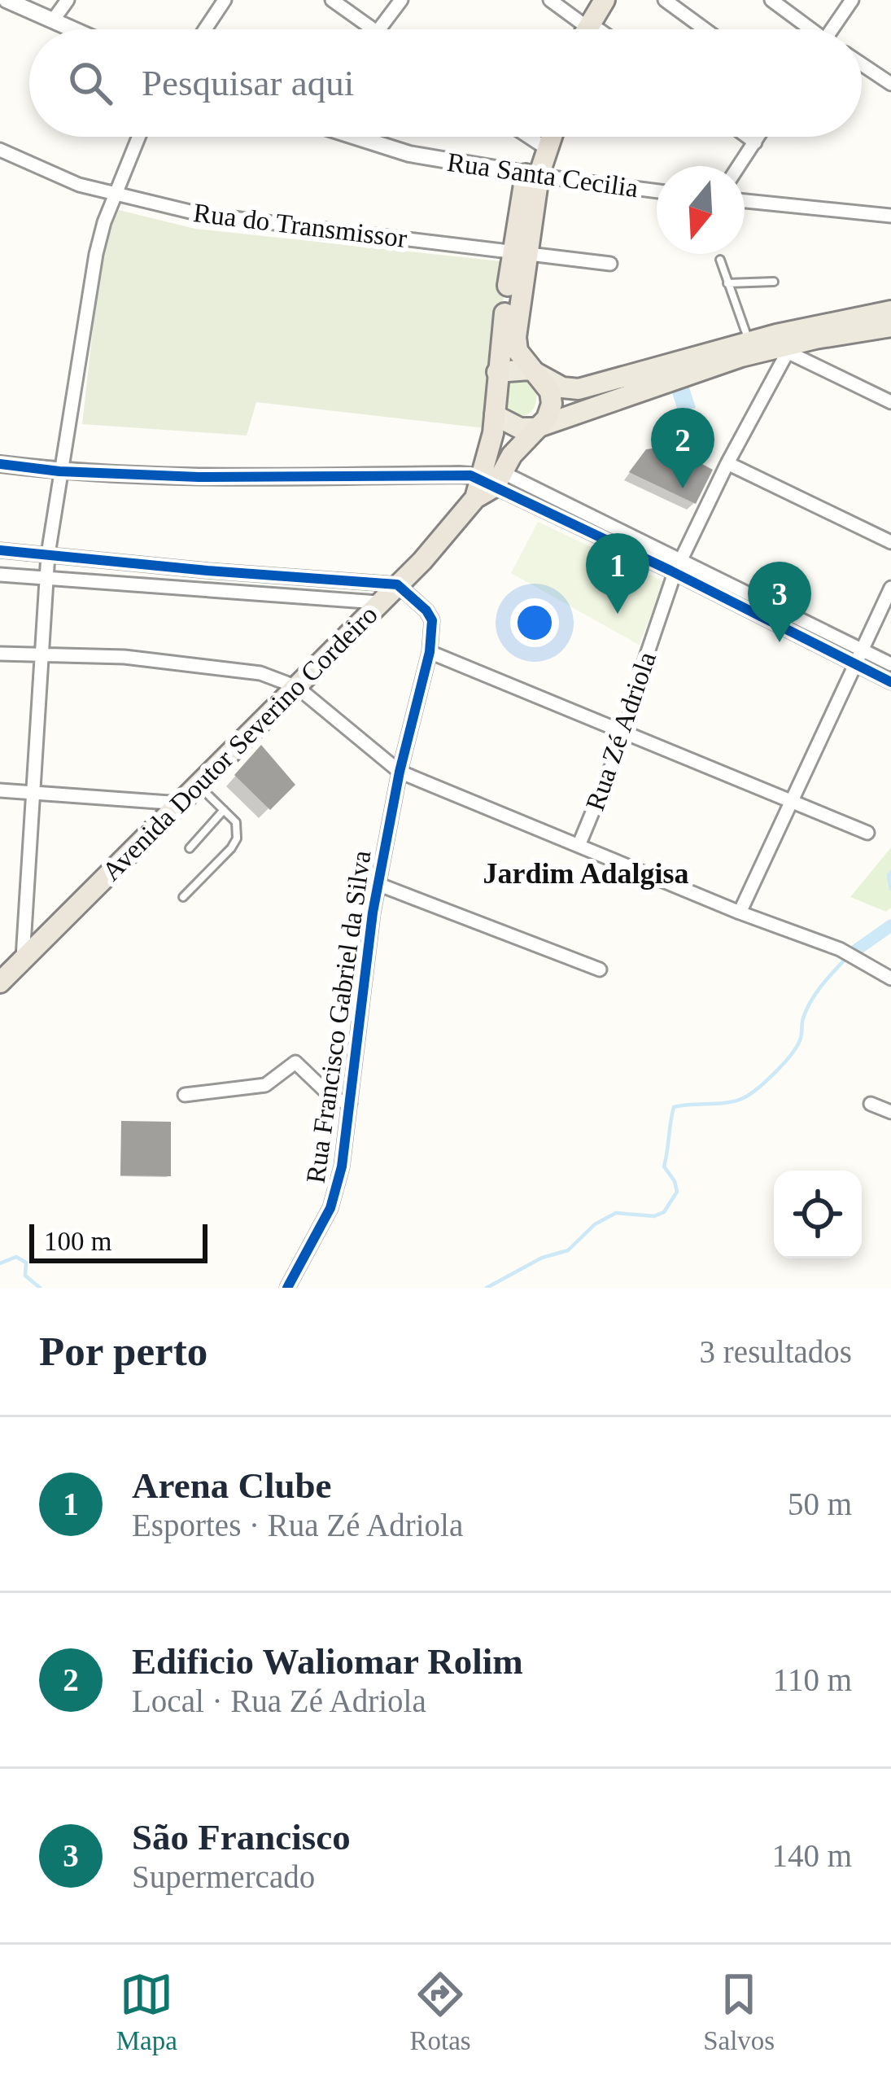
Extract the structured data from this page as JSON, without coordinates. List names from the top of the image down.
{
  "streets": {
    "highway": ["Avenida Doutor Severino Cordeiro"],
    "street": [
      "Rua Santa Cecilia",
      "Rua do Transmissor",
      "Rua Zé Adriola",
      "Rua Francisco Gabriel da Silva"
    ]
  },
  "crossings": [
    ["Avenida Doutor Severino Cordeiro", "Rua Francisco Gabriel da Silva"]
  ],
  "districts": ["Jardim Adalgisa"],
  "scale_bar": "100 m",
  "north": "bottom",
  "page": {
    "search": "Pesquisar aqui",
    "pins": ["2", "1", "3"],
    "scale": "100 m",
    "heading": ["Por perto", "3 resultados"],
    "list": [
      {
        "mark": "1",
        "name": "Arena Clube",
        "note": "Esportes · Rua Zé Adriola",
        "value": "50 m"
      },
      {
        "mark": "2",
        "name": "Edificio Waliomar Rolim",
        "note": "Local · Rua Zé Adriola",
        "value": "110 m"
      },
      {
        "mark": "3",
        "name": "São Francisco",
        "note": "Supermercado",
        "value": "140 m"
      }
    ],
    "nav": ["Mapa", "Rotas", "Salvos"]
  }
}
